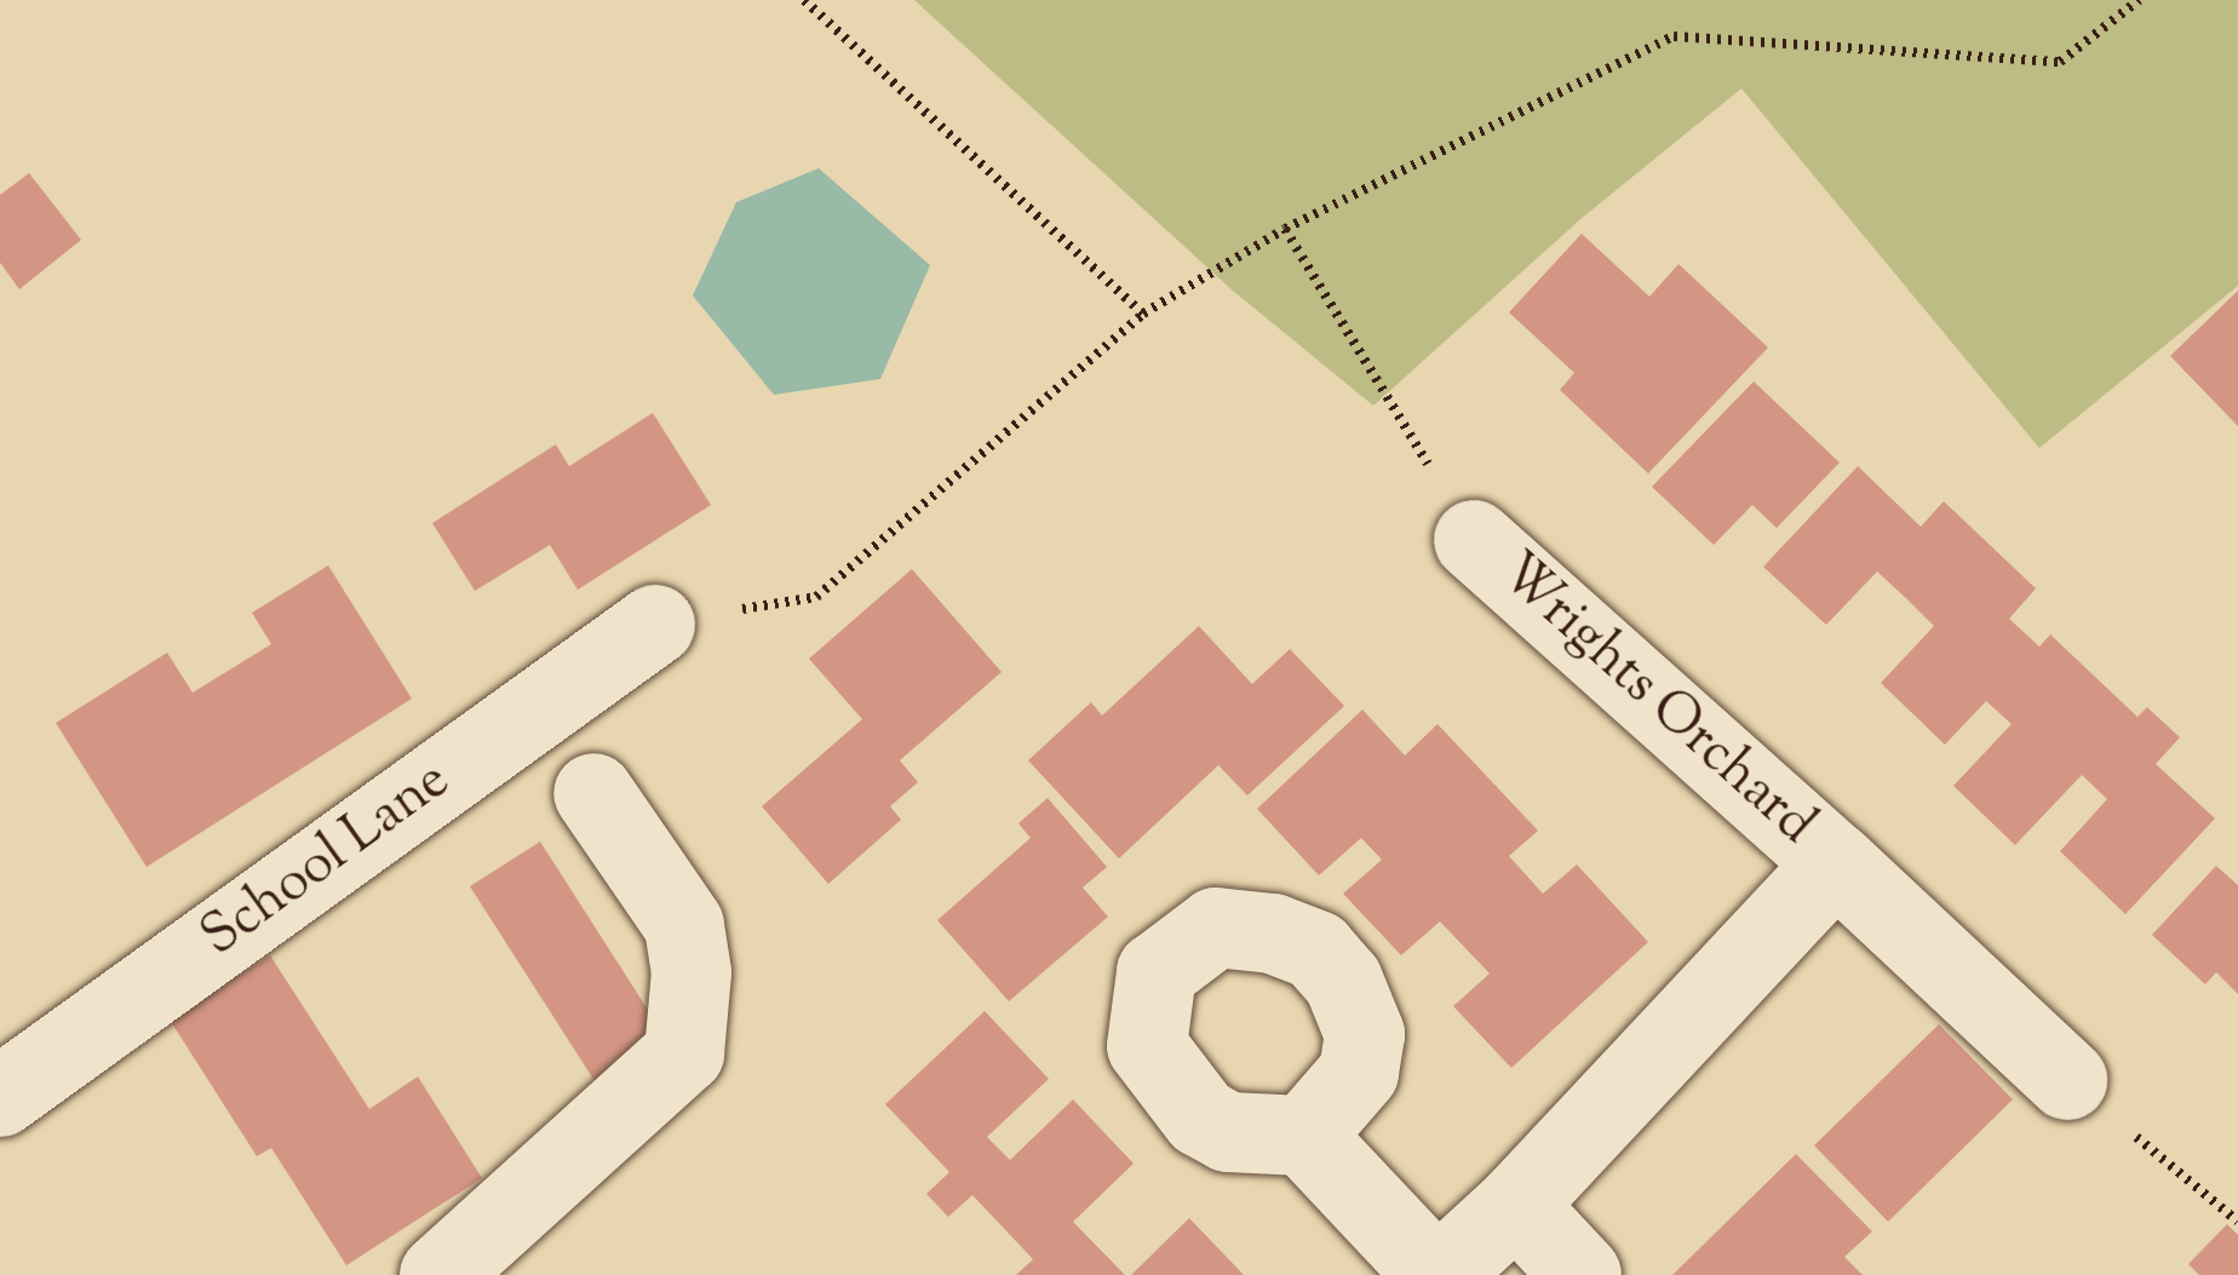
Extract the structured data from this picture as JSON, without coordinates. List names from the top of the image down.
{
  "streets": {
    "street": ["Wrights Orchard", "School Lane"]
  }
}
